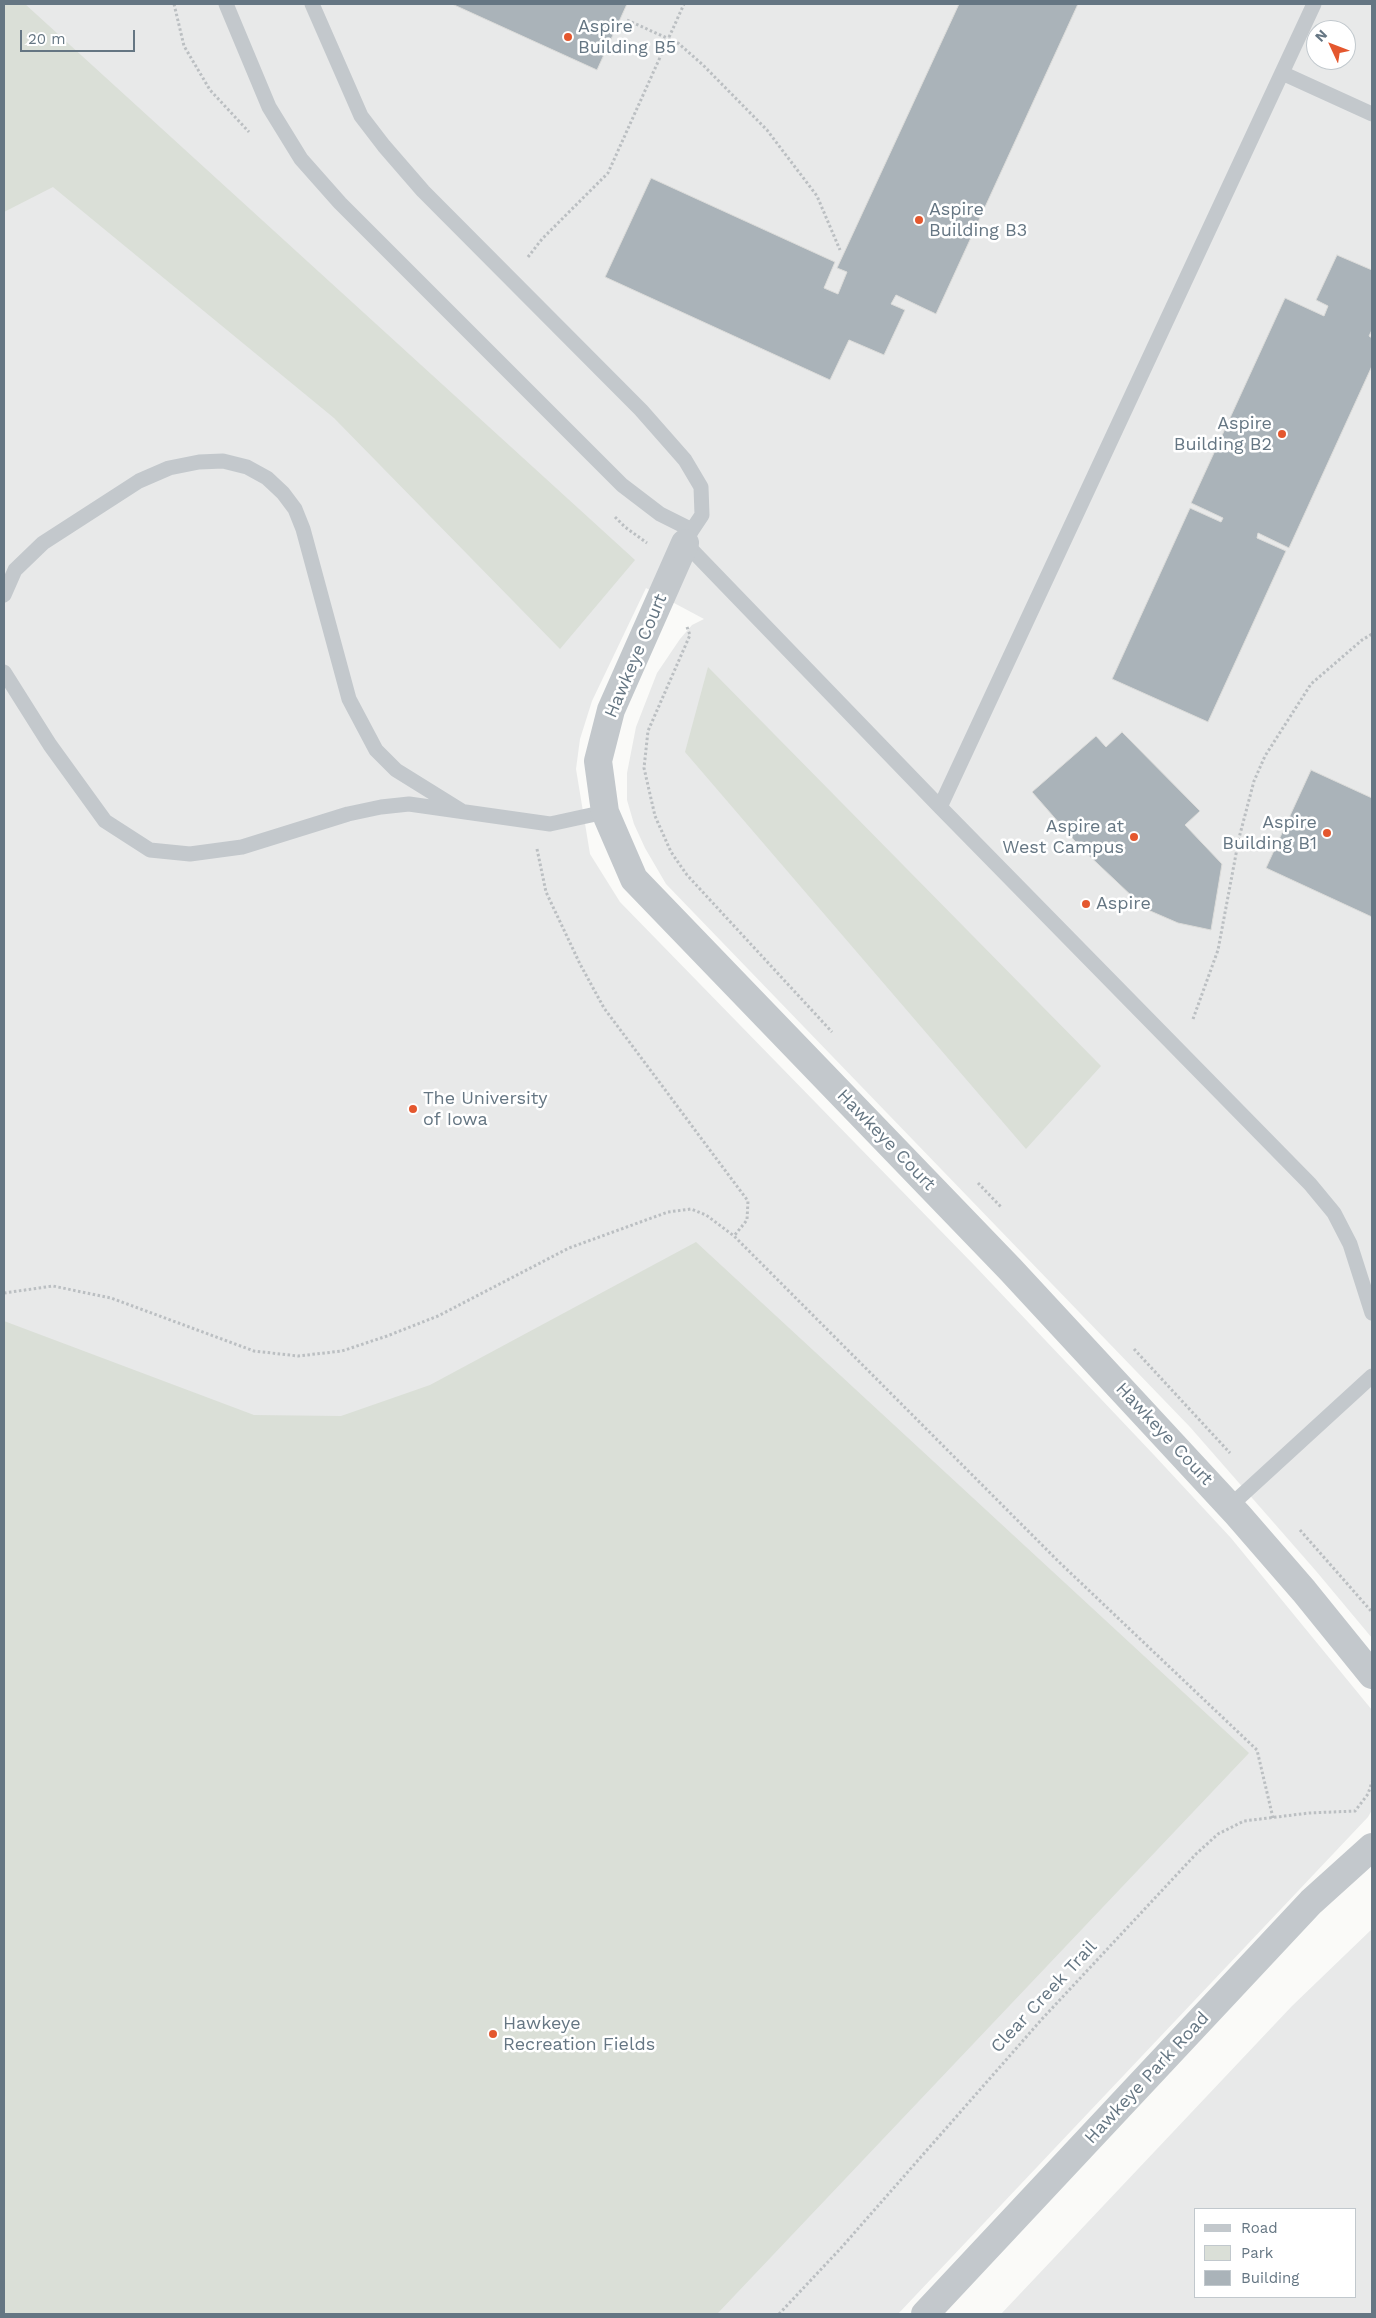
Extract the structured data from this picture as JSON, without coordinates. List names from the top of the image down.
{
  "streets": {
    "street": ["Hawkeye Court", "Hawkeye Park Road"],
    "path": ["Clear Creek Trail"]
  },
  "places": [
    "Aspire Building B5",
    "Aspire Building B3",
    "Aspire Building B2",
    "Aspire Building B1",
    "Aspire at West Campus",
    "Aspire",
    "The University of Iowa",
    "Hawkeye Recreation Fields"
  ],
  "legend": ["Road", "Park", "Building"],
  "scale_bar": "20 m",
  "north": "top left"
}
